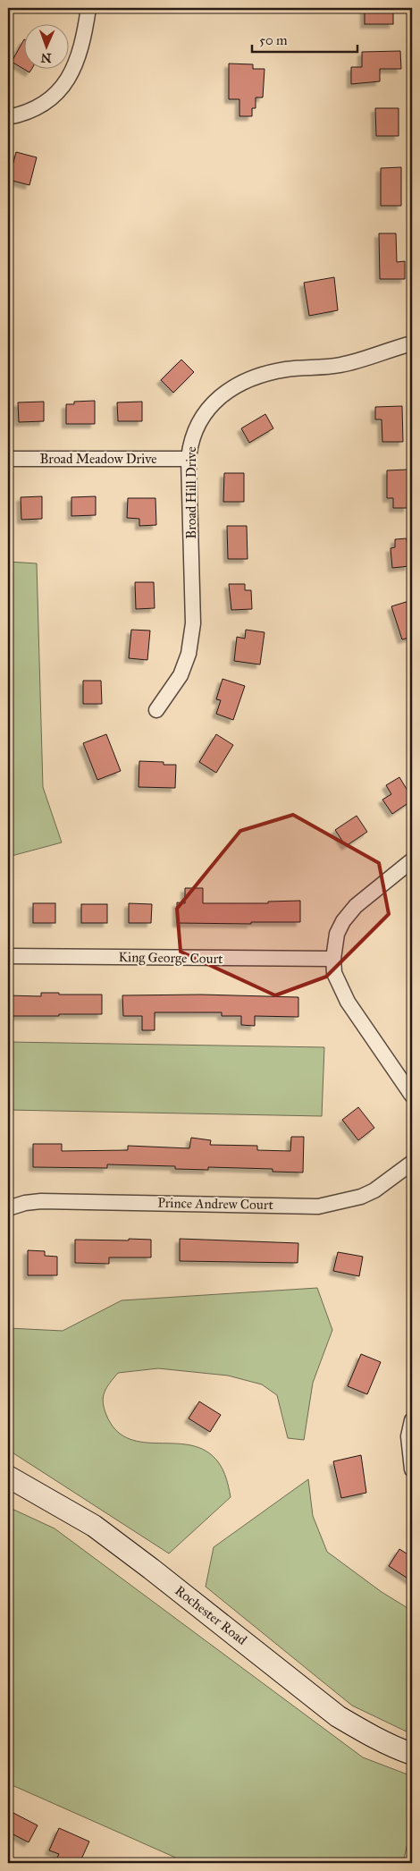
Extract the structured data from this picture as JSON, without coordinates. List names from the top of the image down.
{
  "streets": {
    "street": [
      "Broad Meadow Drive",
      "Broad Hill Drive",
      "King George Court",
      "Prince Andrew Court",
      "Rochester Road"
    ]
  },
  "crossings": [
    ["Broad Meadow Drive", "Broad Hill Drive"]
  ],
  "scale_bar": "50 m",
  "north": "bottom"
}
